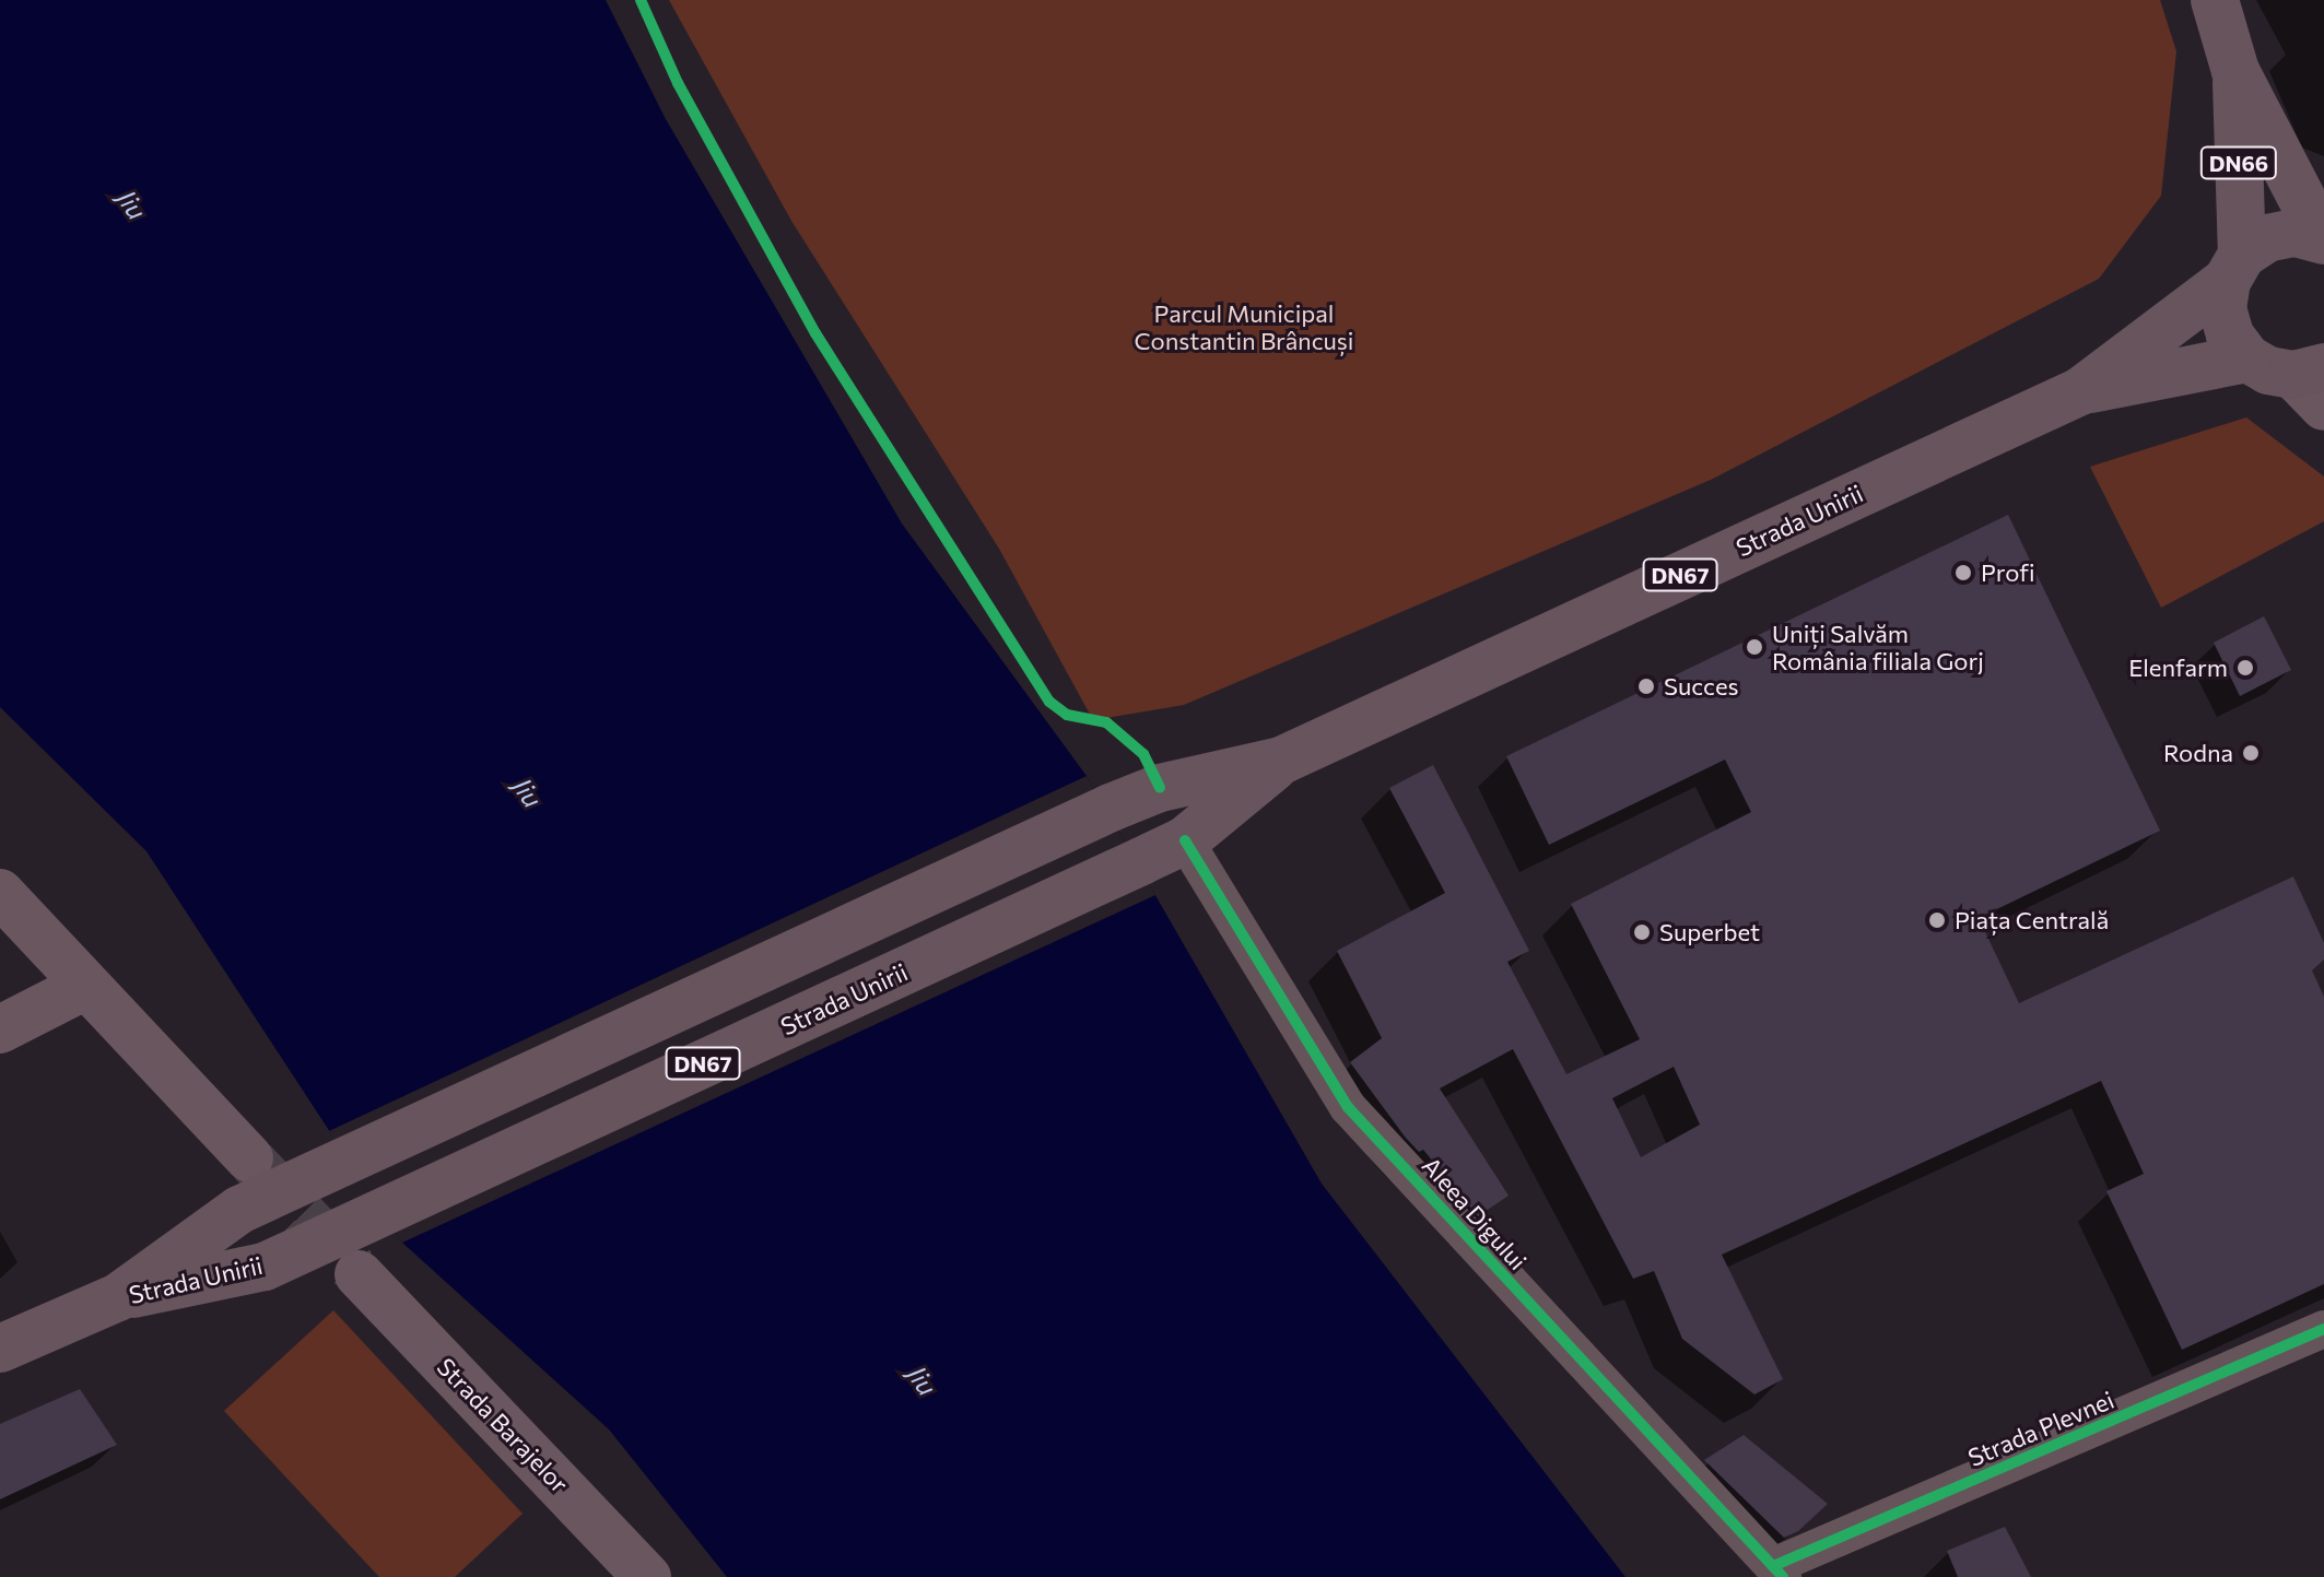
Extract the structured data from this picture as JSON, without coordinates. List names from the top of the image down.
{
  "streets": {
    "main road": [
      "DN66",
      "Strada Unirii",
      "DN67",
      "Strada Barajelor"
    ],
    "street": ["Aleea Digului", "Strada Plevnei"]
  },
  "crossings": [
    ["DN66", "Strada Unirii"],
    ["Strada Unirii", "DN67"],
    ["Strada Unirii", "Aleea Digului"],
    ["Aleea Digului", "Strada Plevnei"]
  ],
  "water": ["Jiu"],
  "parks": ["Parcul Municipal Constantin Brâncuși"],
  "places": [
    "Profi",
    "Uniți Salvăm România filiala Gorj",
    "Elenfarm",
    "Succes",
    "Rodna",
    "Piața Centrală",
    "Superbet"
  ]
}
